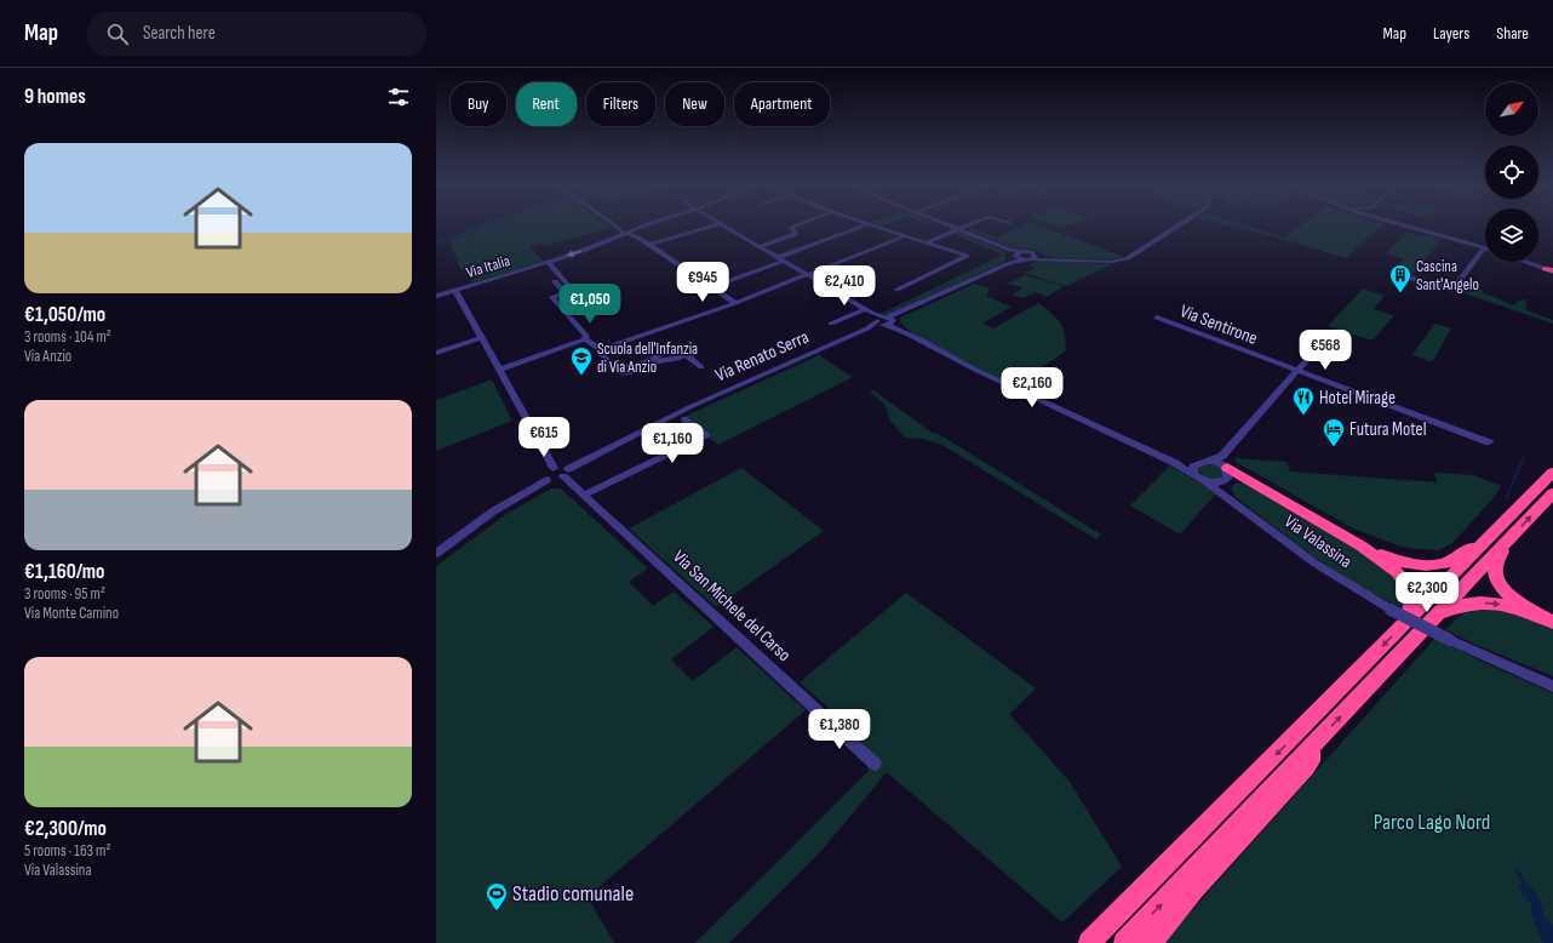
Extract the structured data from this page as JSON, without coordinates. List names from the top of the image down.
{
  "streets": {
    "street": [
      "Via Italia",
      "Via Sentirone",
      "Via Renato Serra",
      "Via Valassina",
      "Via San Michele del Carso"
    ]
  },
  "crossings": [
    ["Via Renato Serra", "Via Valassina"],
    ["Via Renato Serra", "Via San Michele del Carso"]
  ],
  "one_way": ["Via Italia"],
  "parks": ["Parco Lago Nord"],
  "places": {
    "building": ["Cascina Sant'Angelo"],
    "school or university": ["Scuola dell'Infanzia di Via Anzio"],
    "restaurant": ["Hotel Mirage"],
    "hotel": ["Futura Motel"],
    "sports": ["Stadio comunale"]
  },
  "north": "top right",
  "page": {
    "header": "Map",
    "search": "Search here",
    "nav": ["Map", "Layers", "Share"],
    "heading": "9 homes",
    "chip": [
      "Buy",
      "Rent",
      "Filters",
      "New",
      "Apartment"
    ],
    "list": [
      {
        "name": "€1,050/mo",
        "note": "3 rooms · 104 m² · Via Anzio"
      },
      {
        "name": "€1,160/mo",
        "note": "3 rooms · 95 m² · Via Monte Camino"
      },
      {
        "name": "€2,300/mo",
        "note": "5 rooms · 163 m² · Via Valassina"
      }
    ],
    "price": [
      "€945",
      "€2,410",
      "€1,050",
      "€568",
      "€2,160",
      "€615",
      "€1,160",
      "€2,300",
      "€1,380"
    ]
  }
}
